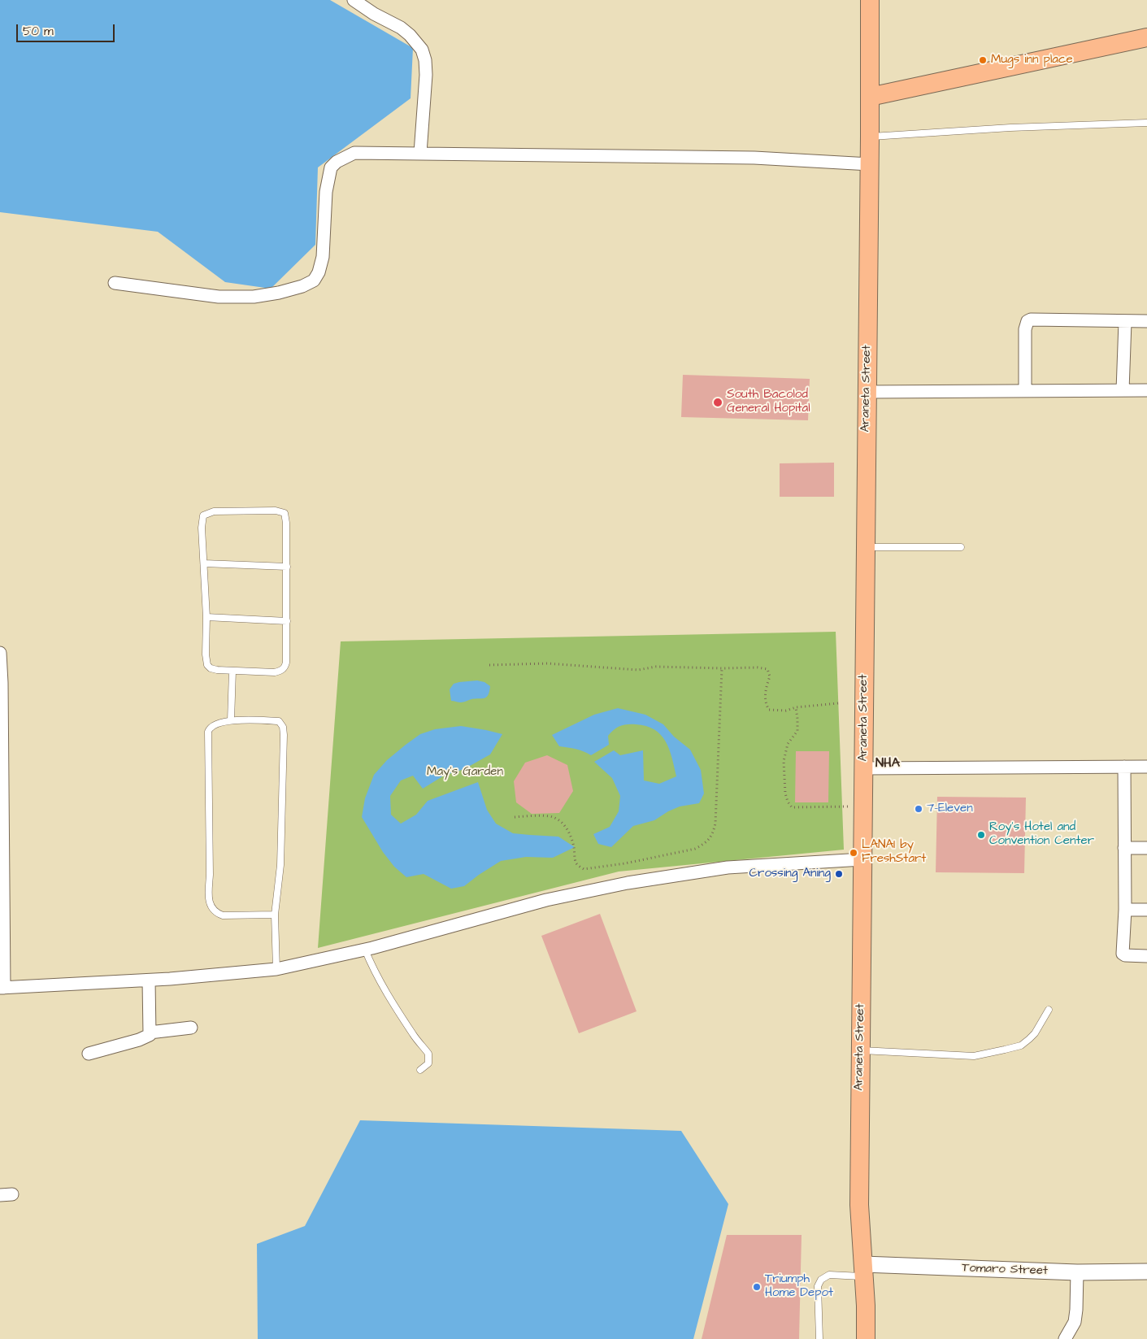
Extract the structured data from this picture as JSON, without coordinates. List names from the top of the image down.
{
  "streets": {
    "main road": ["Araneta Street"],
    "street": ["Tomaro Street"]
  },
  "crossings": [
    ["Araneta Street", "Tomaro Street"]
  ],
  "districts": ["NHA"],
  "parks": ["May's Garden"],
  "places": [
    "Mugs inn place",
    "South Bacolod General Hopital",
    "7-Eleven",
    "Roy's Hotel and Convention Center",
    "LANAI by FreshStart",
    "Crossing Aning",
    "Triumph Home Depot"
  ],
  "scale_bar": "50 m"
}
